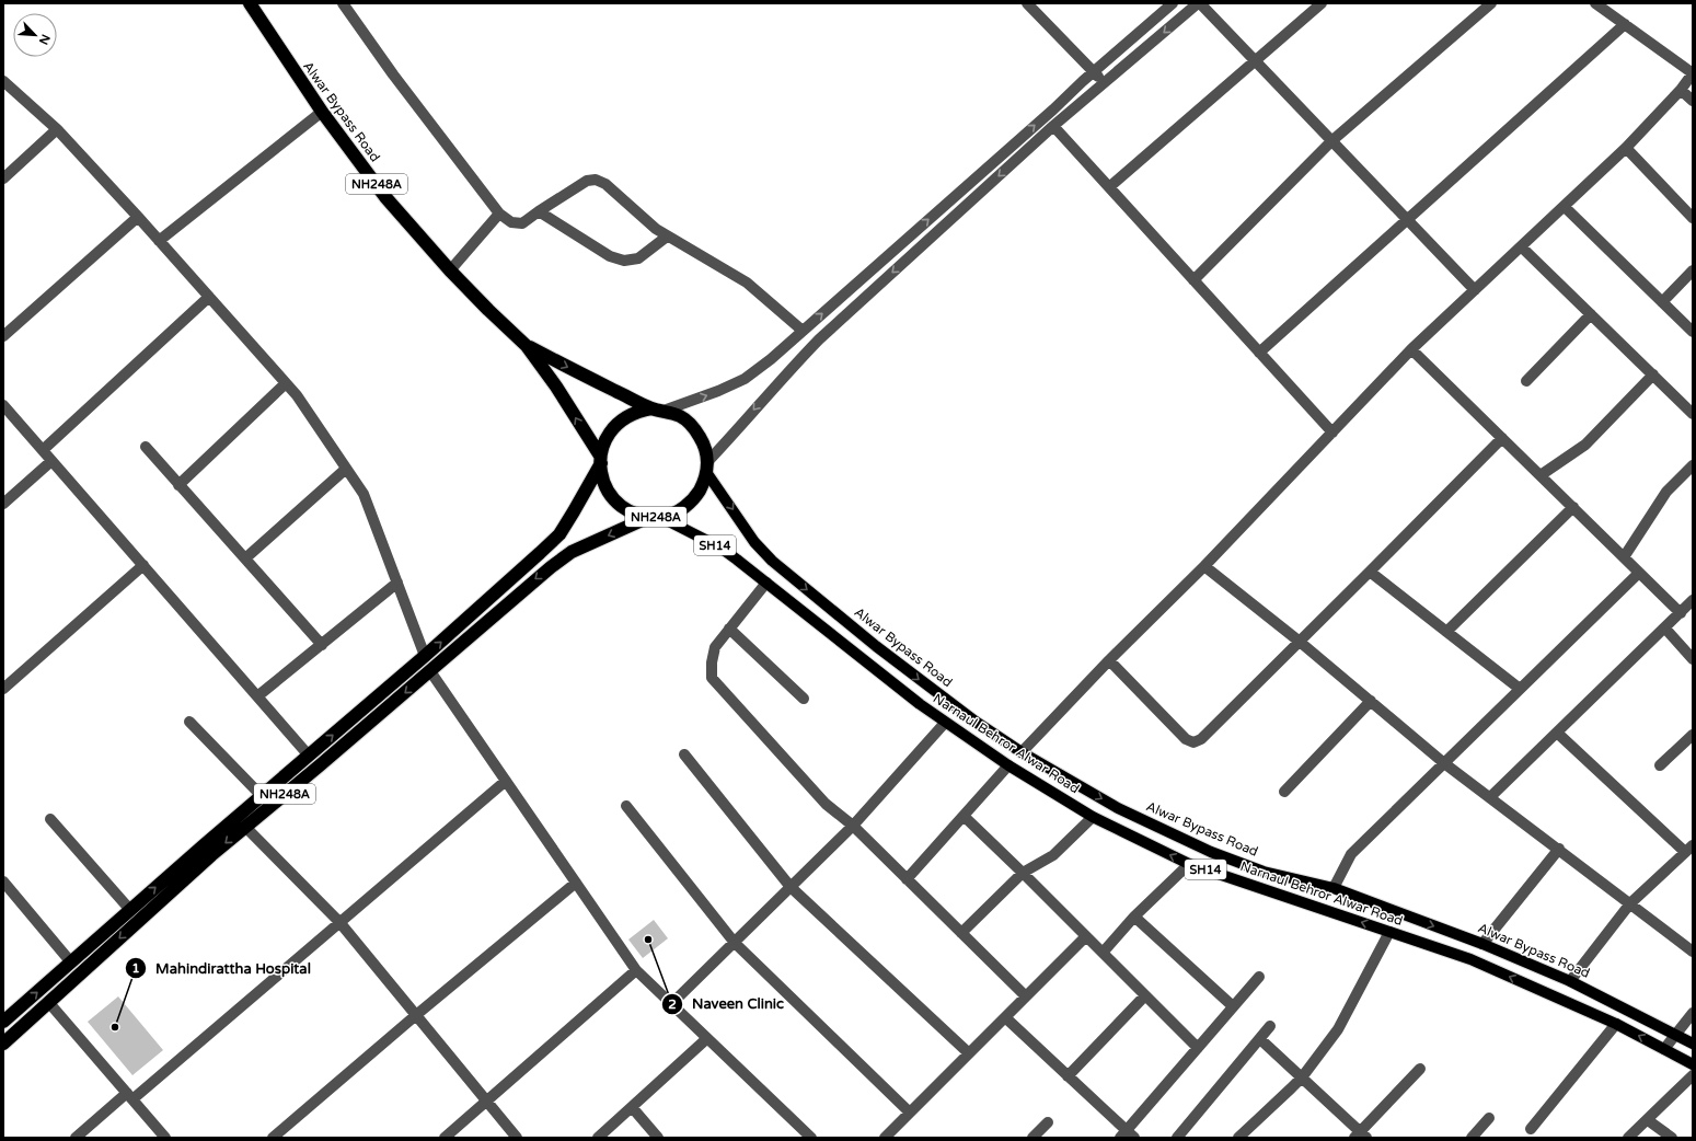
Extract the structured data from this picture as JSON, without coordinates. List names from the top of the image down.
{
  "streets": {
    "highway": ["Alwar Bypass Road", "NH248A"],
    "main road": ["SH14", "Narnaul Behror Alwar Road"]
  },
  "crossings": [
    ["Alwar Bypass Road", "NH248A"],
    ["Alwar Bypass Road", "SH14"],
    ["NH248A", "SH14"],
    ["SH14", "Narnaul Behror Alwar Road"]
  ],
  "one_way": ["Alwar Bypass Road", "Narnaul Behror Alwar Road"],
  "places": ["Naveen Clinic", "Mahindirattha Hospital"],
  "north": "bottom right"
}
